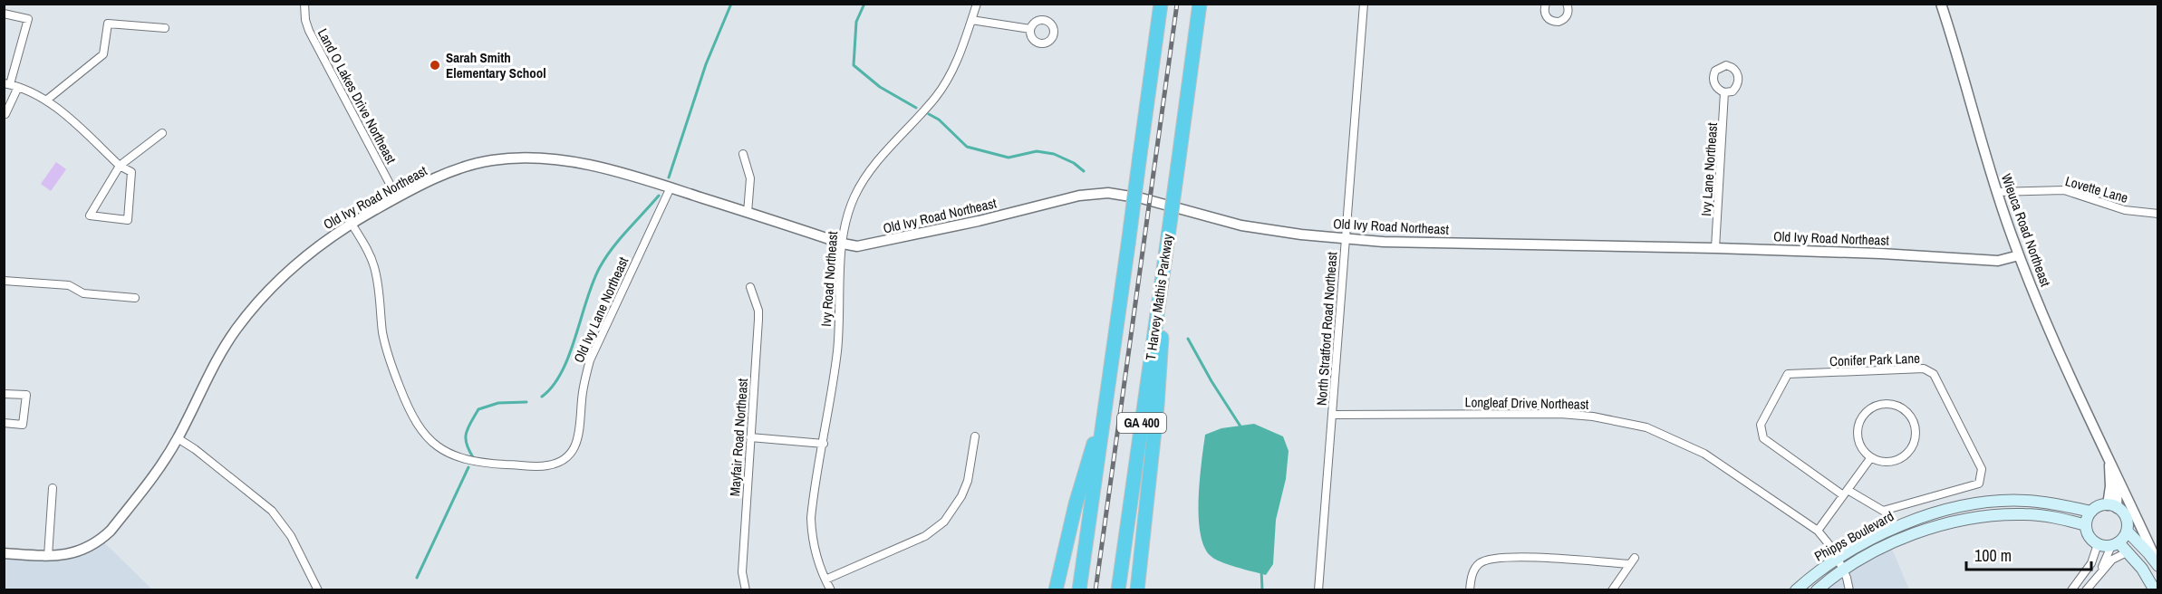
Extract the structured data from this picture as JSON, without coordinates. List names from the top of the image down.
{
  "streets": {
    "highway": ["T Harvey Mathis Parkway", "GA 400"],
    "main road": ["Wieuca Road Northeast", "Phipps Boulevard"],
    "street": [
      "Land O Lakes Drive Northeast",
      "Ivy Lane Northeast",
      "Lovette Lane",
      "Old Ivy Road Northeast",
      "Ivy Road Northeast",
      "Old Ivy Lane Northeast",
      "North Stratford Road Northeast",
      "Conifer Park Lane",
      "Longleaf Drive Northeast",
      "Mayfair Road Northeast"
    ]
  },
  "crossings": [
    ["Land O Lakes Drive Northeast", "Old Ivy Road Northeast"],
    ["Ivy Lane Northeast", "Old Ivy Road Northeast"],
    ["Lovette Lane", "Wieuca Road Northeast"],
    ["Old Ivy Road Northeast", "Wieuca Road Northeast"],
    ["Old Ivy Road Northeast", "Ivy Road Northeast"],
    ["Old Ivy Road Northeast", "Old Ivy Lane Northeast"],
    ["Old Ivy Road Northeast", "North Stratford Road Northeast"],
    ["Wieuca Road Northeast", "Phipps Boulevard"],
    ["North Stratford Road Northeast", "Longleaf Drive Northeast"],
    ["Longleaf Drive Northeast", "Phipps Boulevard"]
  ],
  "places": ["Sarah Smith Elementary School"],
  "scale_bar": "100 m"
}
